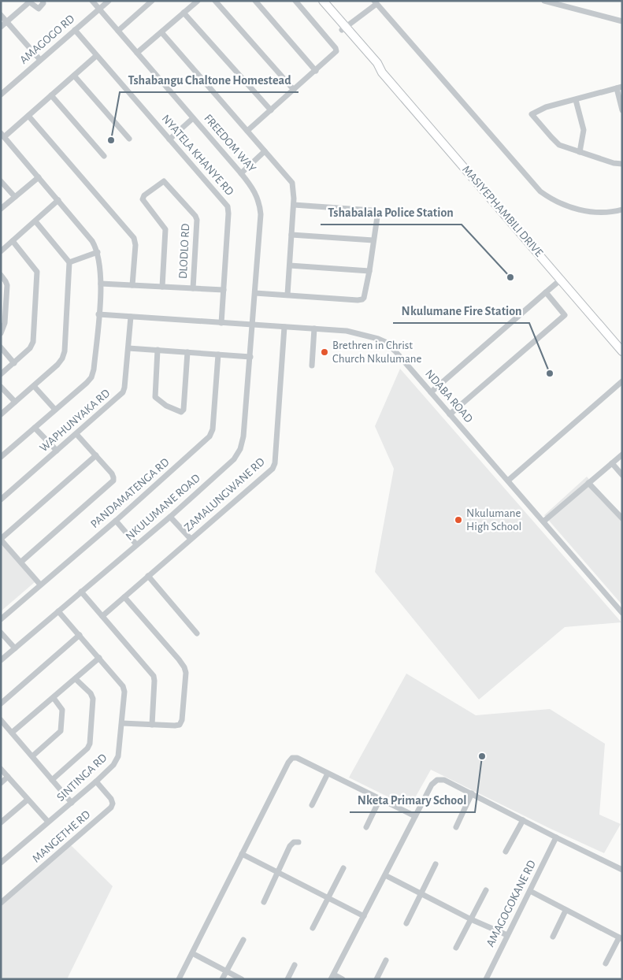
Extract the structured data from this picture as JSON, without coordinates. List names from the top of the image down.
{
  "streets": {
    "main road": ["MASIYEPHAMBILI DRIVE"],
    "street": [
      "AMAGOGO RD",
      "FREEDOM WAY",
      "NYATELA KHANYE RD",
      "DLODLO RD",
      "NDABA ROAD",
      "WAPHUNYAKA RD",
      "PANDAMATENGA RD",
      "ZAMALUNGWANE RD",
      "NKULUMANE ROAD",
      "SINTINGA RD",
      "MANGETHE RD",
      "AMAGOGOKANE RD"
    ]
  },
  "crossings": [
    ["AMAGOGO RD", "FREEDOM WAY"],
    ["AMAGOGO RD", "NYATELA KHANYE RD"],
    ["FREEDOM WAY", "NDABA ROAD"],
    ["FREEDOM WAY", "NKULUMANE ROAD"],
    ["NYATELA KHANYE RD", "NDABA ROAD"],
    ["NDABA ROAD", "WAPHUNYAKA RD"],
    ["NDABA ROAD", "ZAMALUNGWANE RD"],
    ["NDABA ROAD", "NKULUMANE ROAD"],
    ["NKULUMANE ROAD", "SINTINGA RD"],
    ["SINTINGA RD", "MANGETHE RD"]
  ],
  "places": [
    "Tshabangu Chaltone Homestead",
    "Tshabalala Police Station",
    "Brethren in Christ Church Nkulumane",
    "Nkulumane Fire Station",
    "Nkulumane High School",
    "Nketa Primary School"
  ]
}
